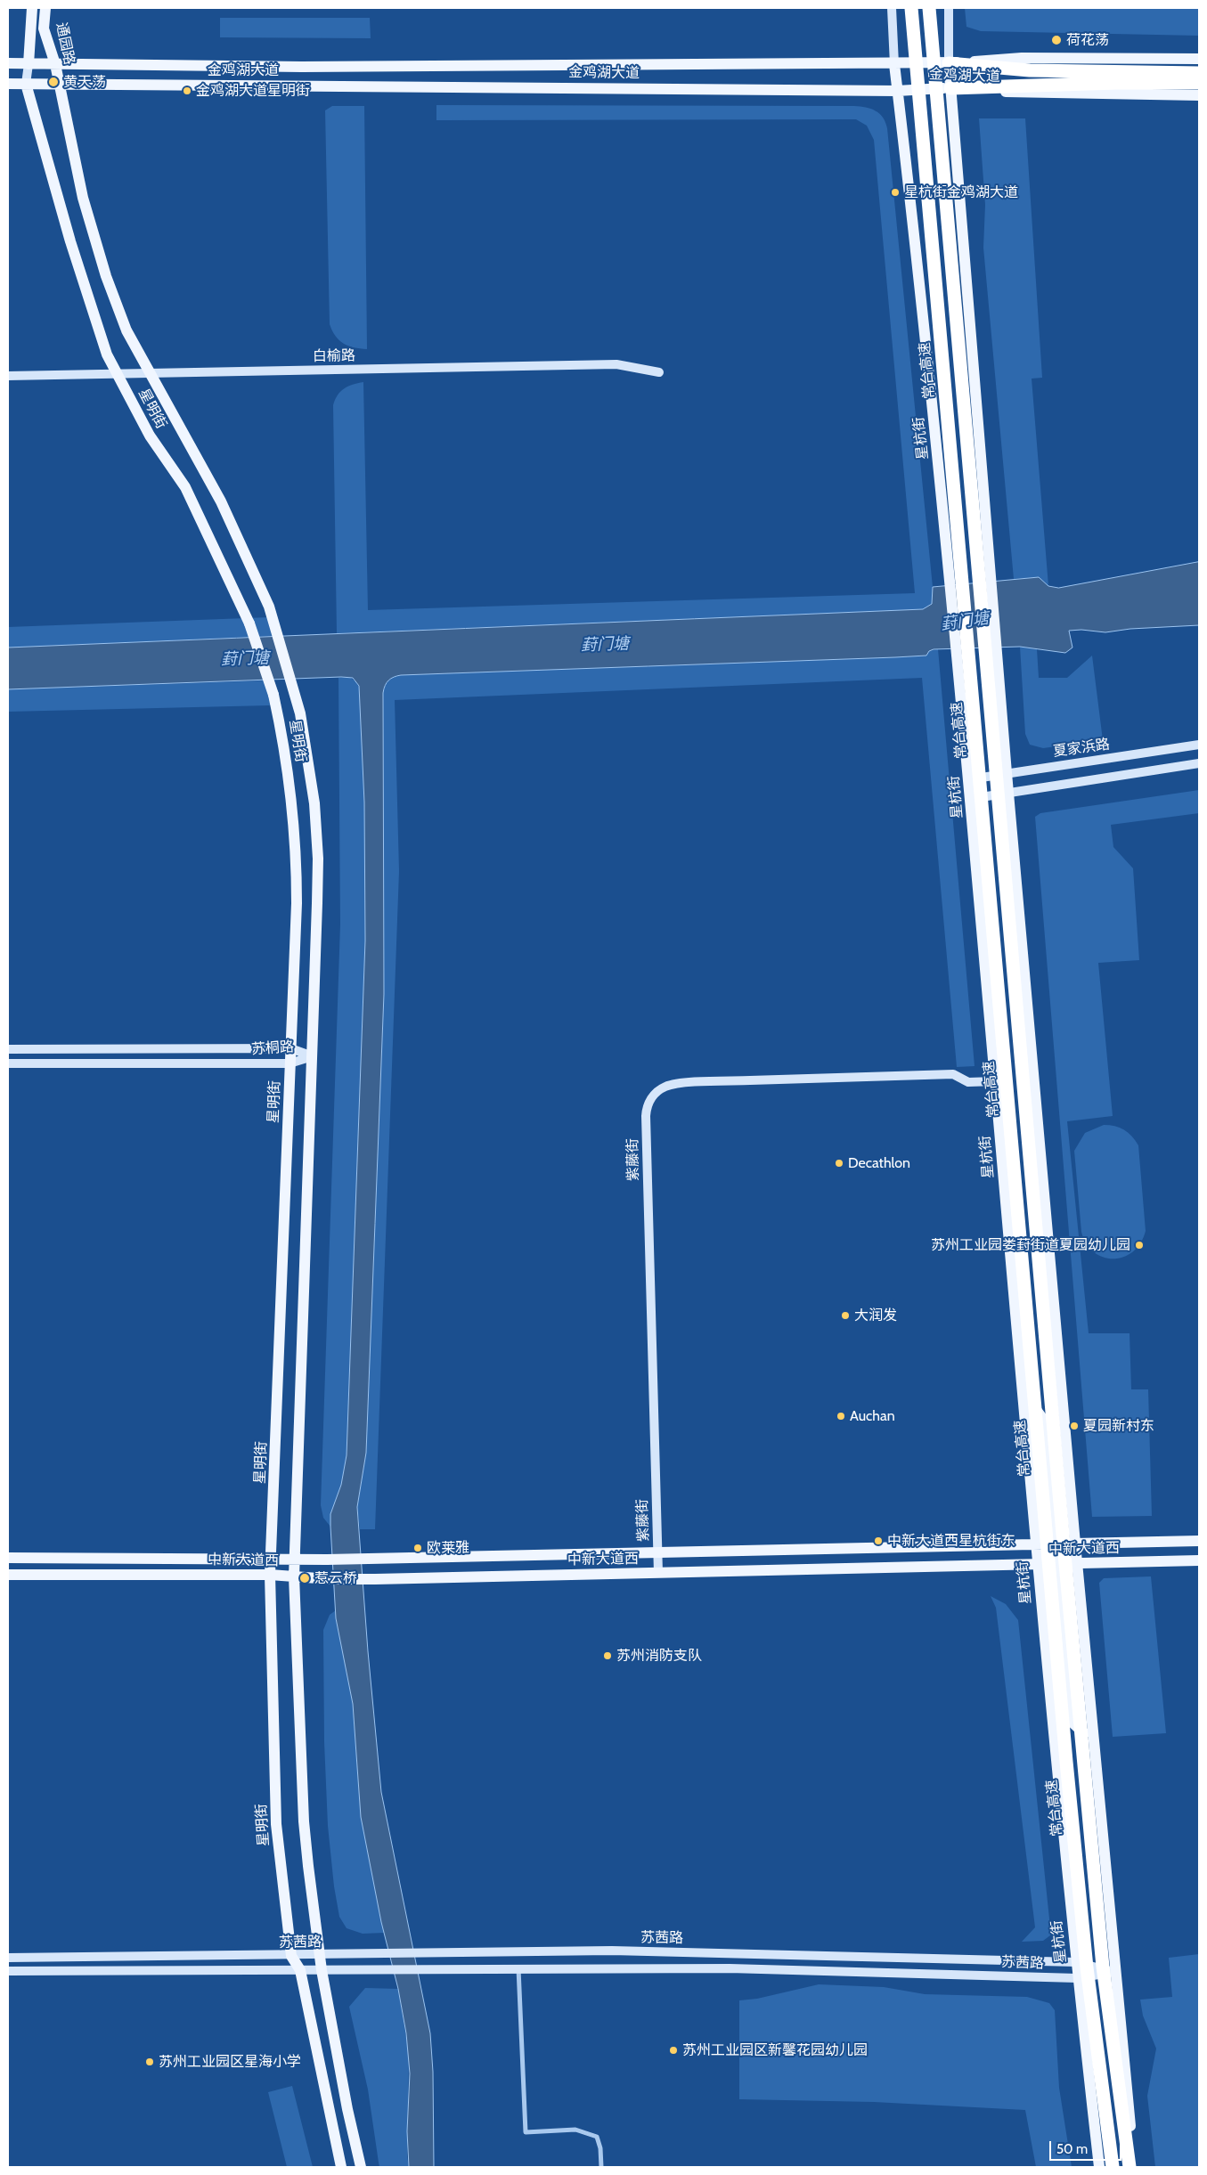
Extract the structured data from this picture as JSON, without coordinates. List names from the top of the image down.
{
  "streets": {
    "highway": ["常台高速"],
    "main road": [
      "通园路",
      "金鸡湖大道",
      "白榆路",
      "星明街",
      "星杭街",
      "夏家浜路",
      "苏桐路",
      "紫藤街",
      "中新大道西",
      "苏茜路"
    ]
  },
  "crossings": [
    ["通园路", "金鸡湖大道"],
    ["通园路", "星明街"],
    ["金鸡湖大道", "星明街"],
    ["金鸡湖大道", "星杭街"],
    ["白榆路", "星明街"],
    ["星明街", "苏桐路"],
    ["星明街", "中新大道西"],
    ["星明街", "苏茜路"],
    ["星杭街", "夏家浜路"],
    ["星杭街", "紫藤街"],
    ["星杭街", "中新大道西"],
    ["星杭街", "苏茜路"],
    ["紫藤街", "中新大道西"]
  ],
  "water": ["葑门塘"],
  "places": [
    "荷花荡",
    "黄天荡",
    "金鸡湖大道星明街",
    "星杭街金鸡湖大道",
    "Decathlon",
    "苏州工业园娄葑街道夏园幼儿园",
    "大润发",
    "Auchan",
    "夏园新村东",
    "中新大道西星杭街东",
    "欧莱雅",
    "惹云桥",
    "苏州消防支队",
    "苏州工业园区新馨花园幼儿园",
    "苏州工业园区星海小学"
  ],
  "scale_bar": "50 m"
}
